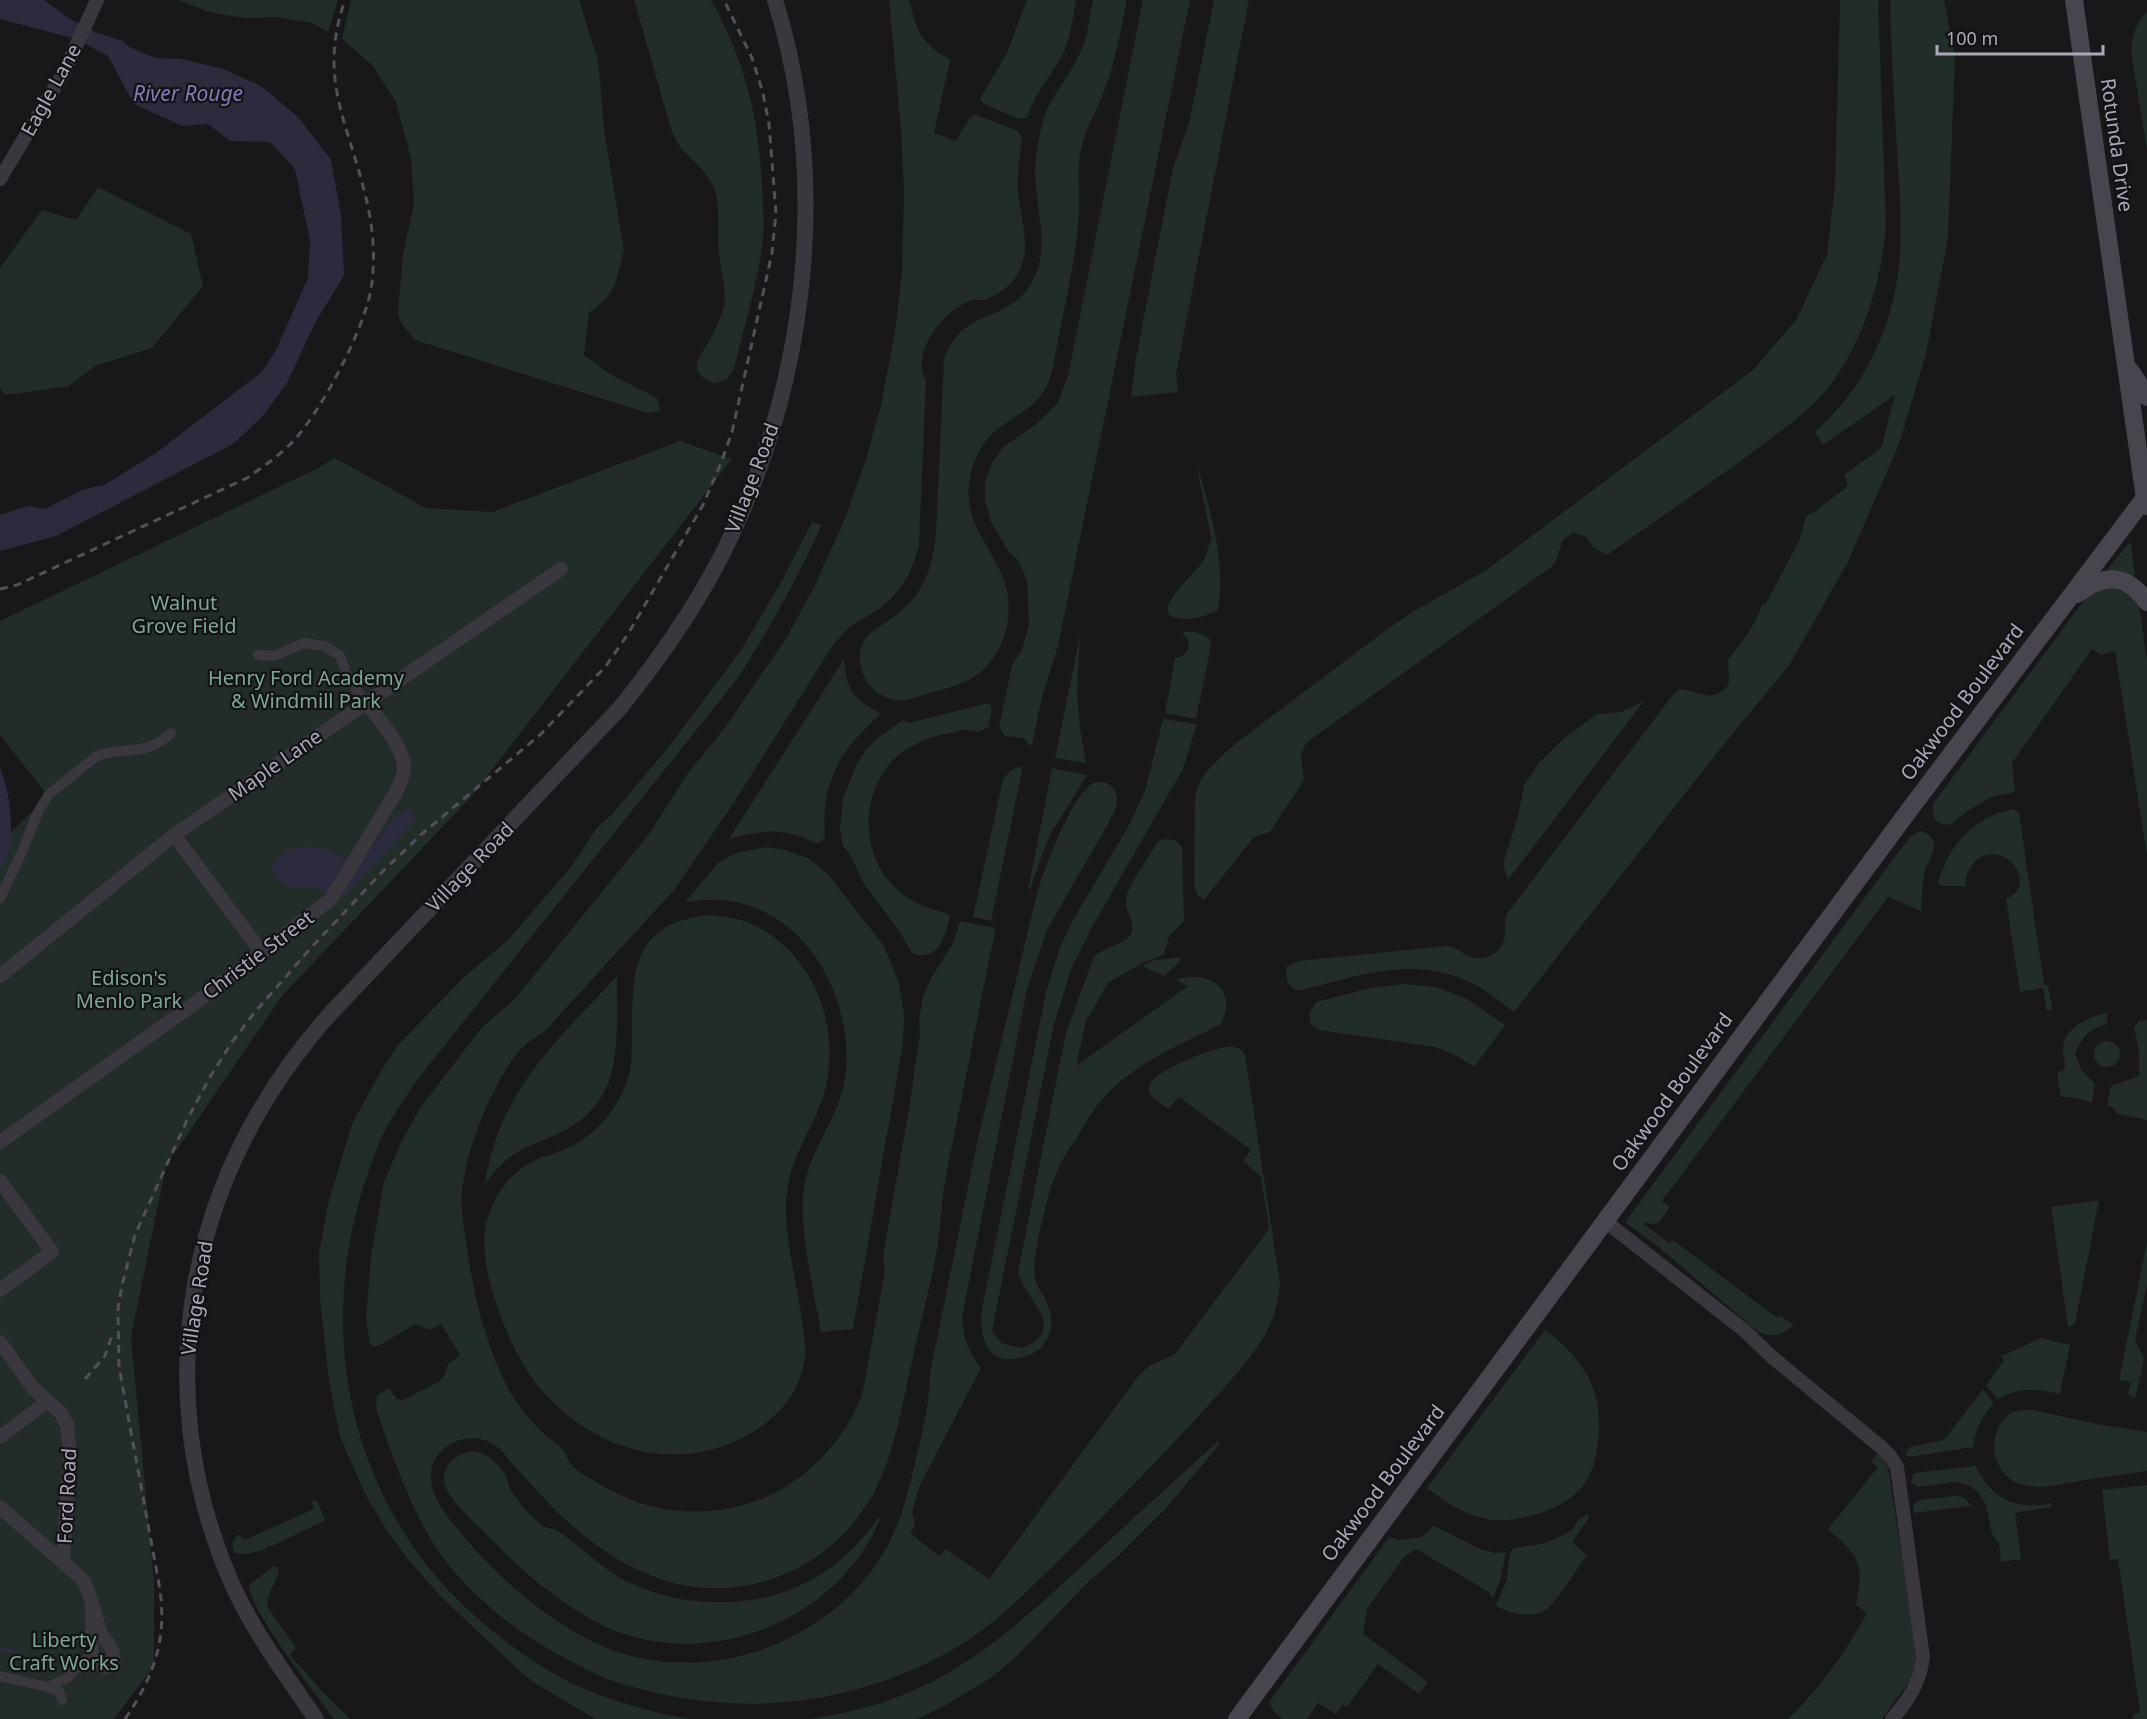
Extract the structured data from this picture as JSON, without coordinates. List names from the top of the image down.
{
  "streets": {
    "main road": ["Rotunda Drive", "Oakwood Boulevard"],
    "street": [
      "Eagle Lane",
      "Village Road",
      "Maple Lane",
      "Christie Street",
      "Ford Road"
    ]
  },
  "crossings": [
    ["Rotunda Drive", "Oakwood Boulevard"],
    ["Maple Lane", "Christie Street"]
  ],
  "water": ["River Rouge"],
  "parks": [
    "Walnut Grove Field",
    "Henry Ford Academy & Windmill Park",
    "Edison's Menlo Park",
    "Liberty Craft Works"
  ],
  "scale_bar": "100 m"
}
